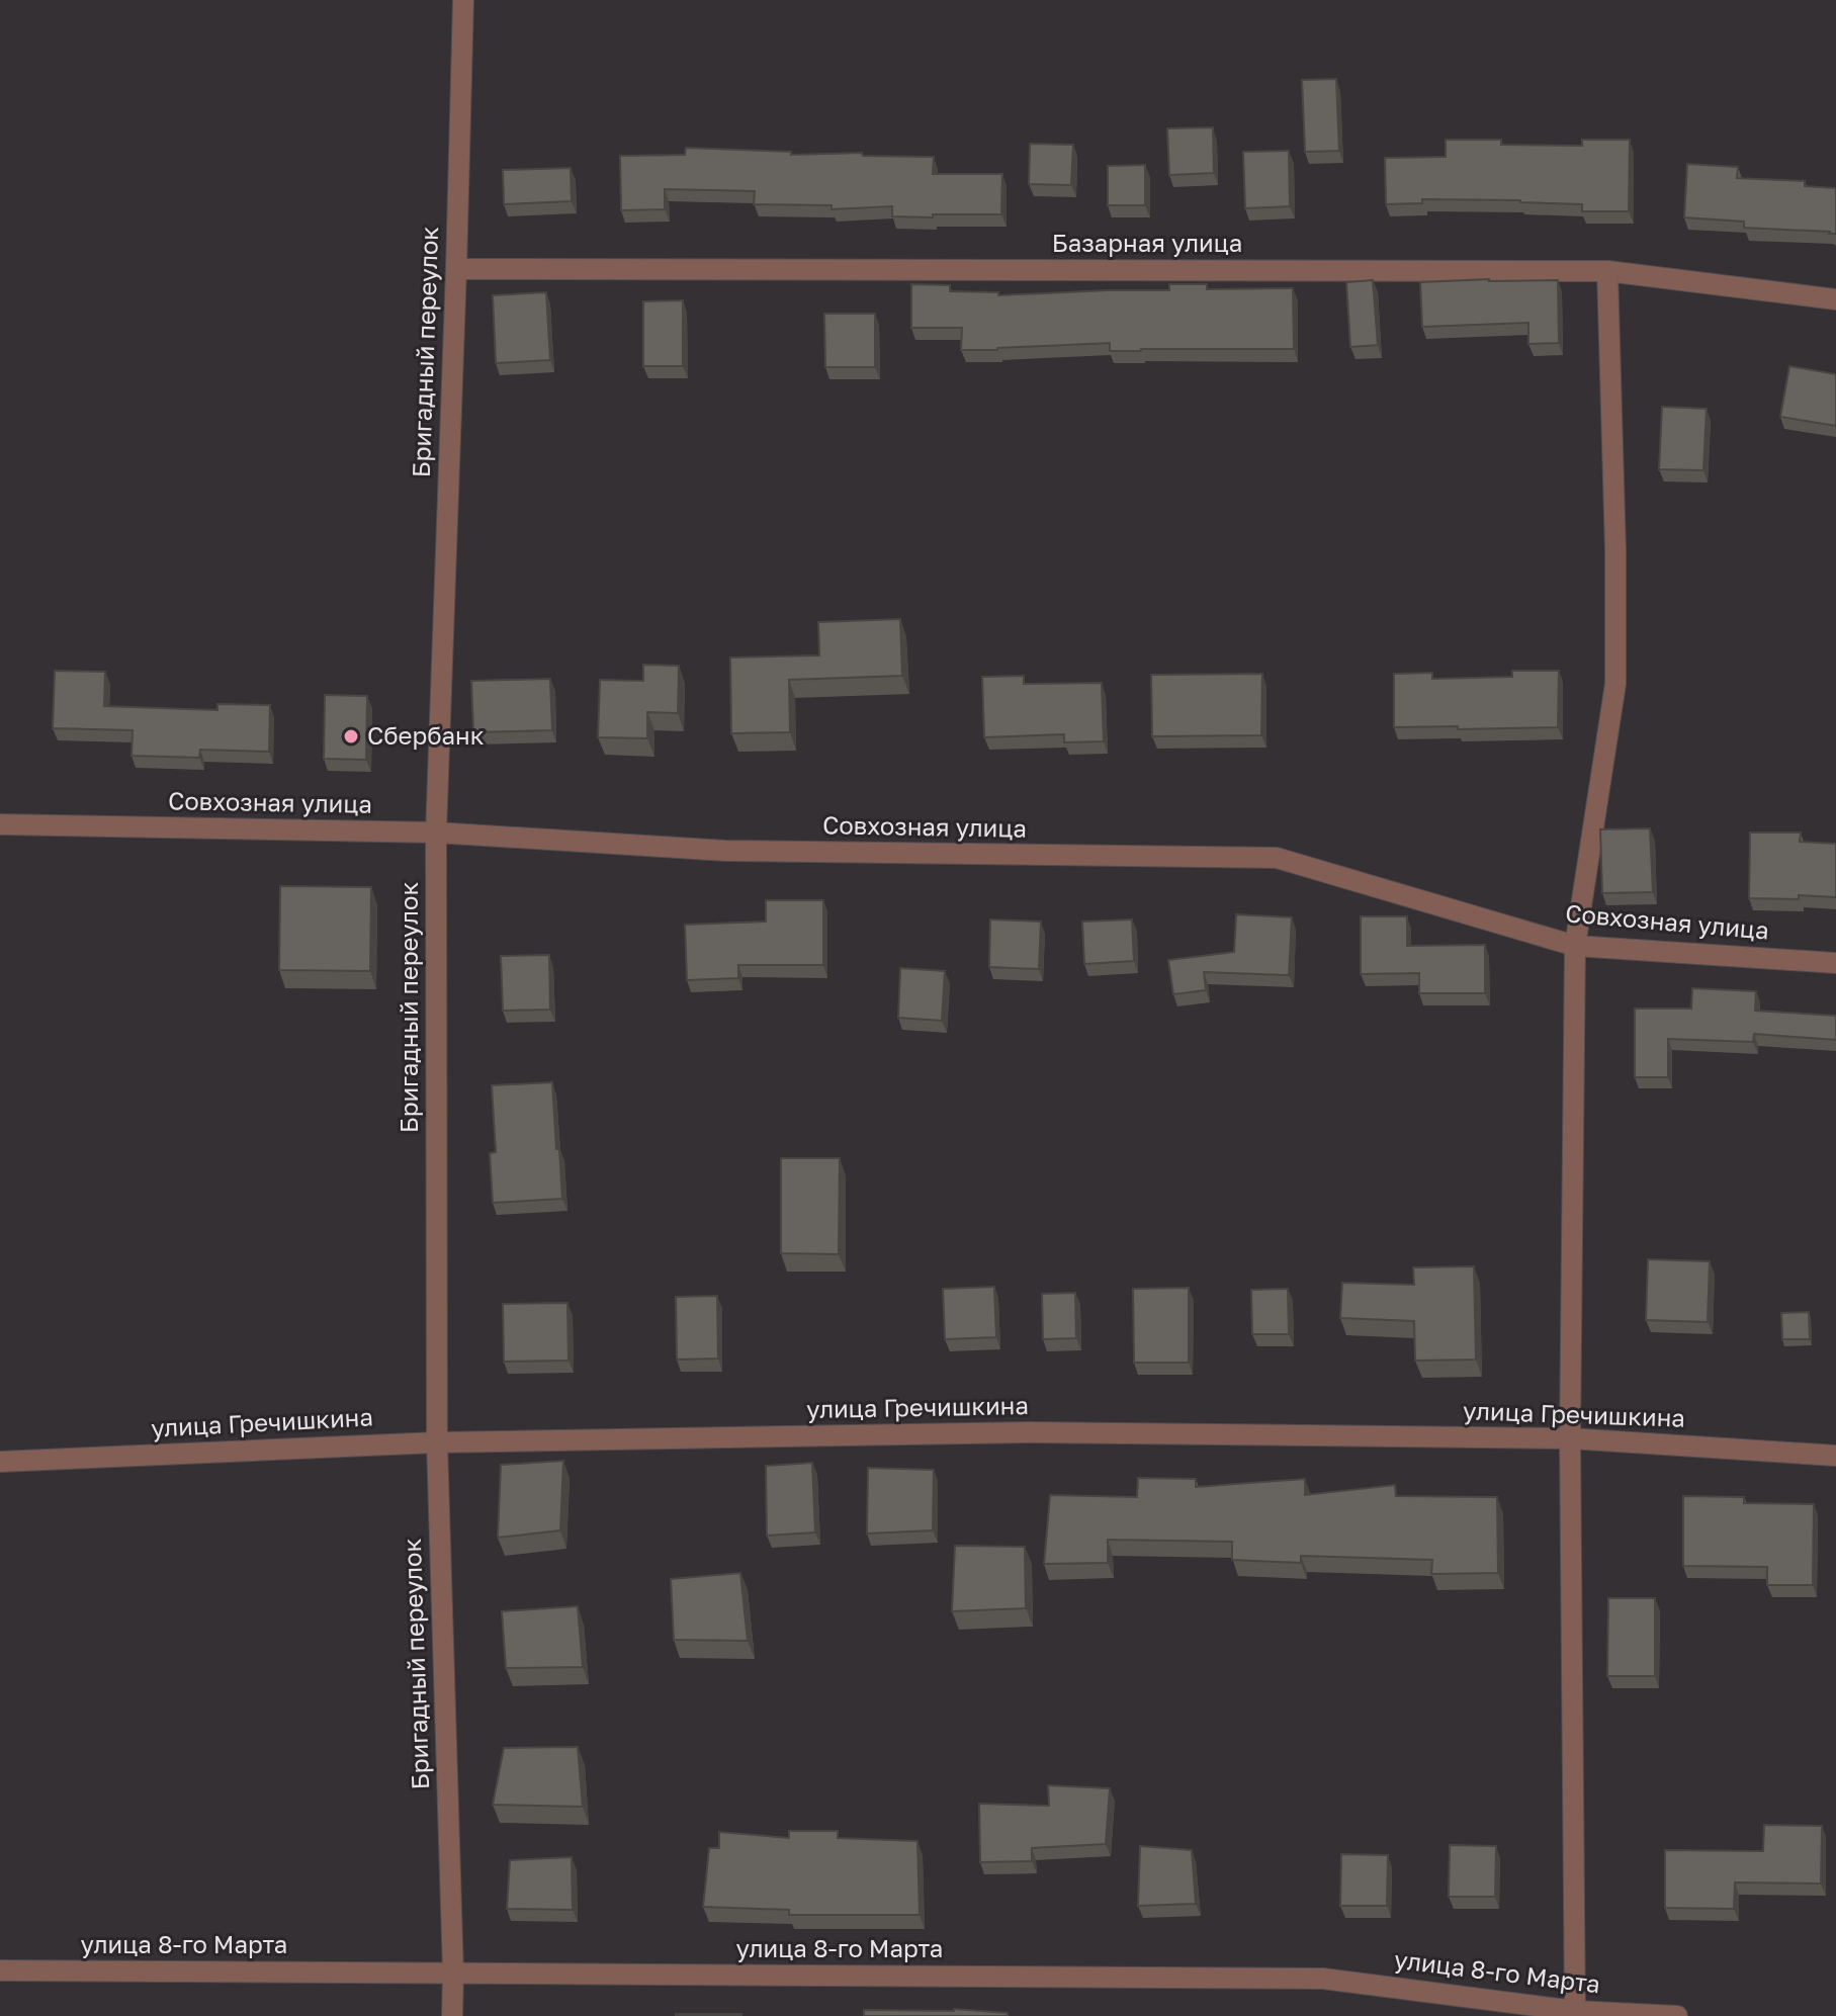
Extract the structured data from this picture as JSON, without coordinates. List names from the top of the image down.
{
  "streets": {
    "street": [
      "Базарная улица",
      "Бригадный переулок",
      "Совхозная улица",
      "улица Гречишкина",
      "улица 8-го Марта"
    ]
  },
  "crossings": [
    ["Базарная улица", "Бригадный переулок"],
    ["Бригадный переулок", "Совхозная улица"],
    ["Бригадный переулок", "улица Гречишкина"],
    ["Бригадный переулок", "улица 8-го Марта"]
  ],
  "places": ["Сбербанк"]
}
